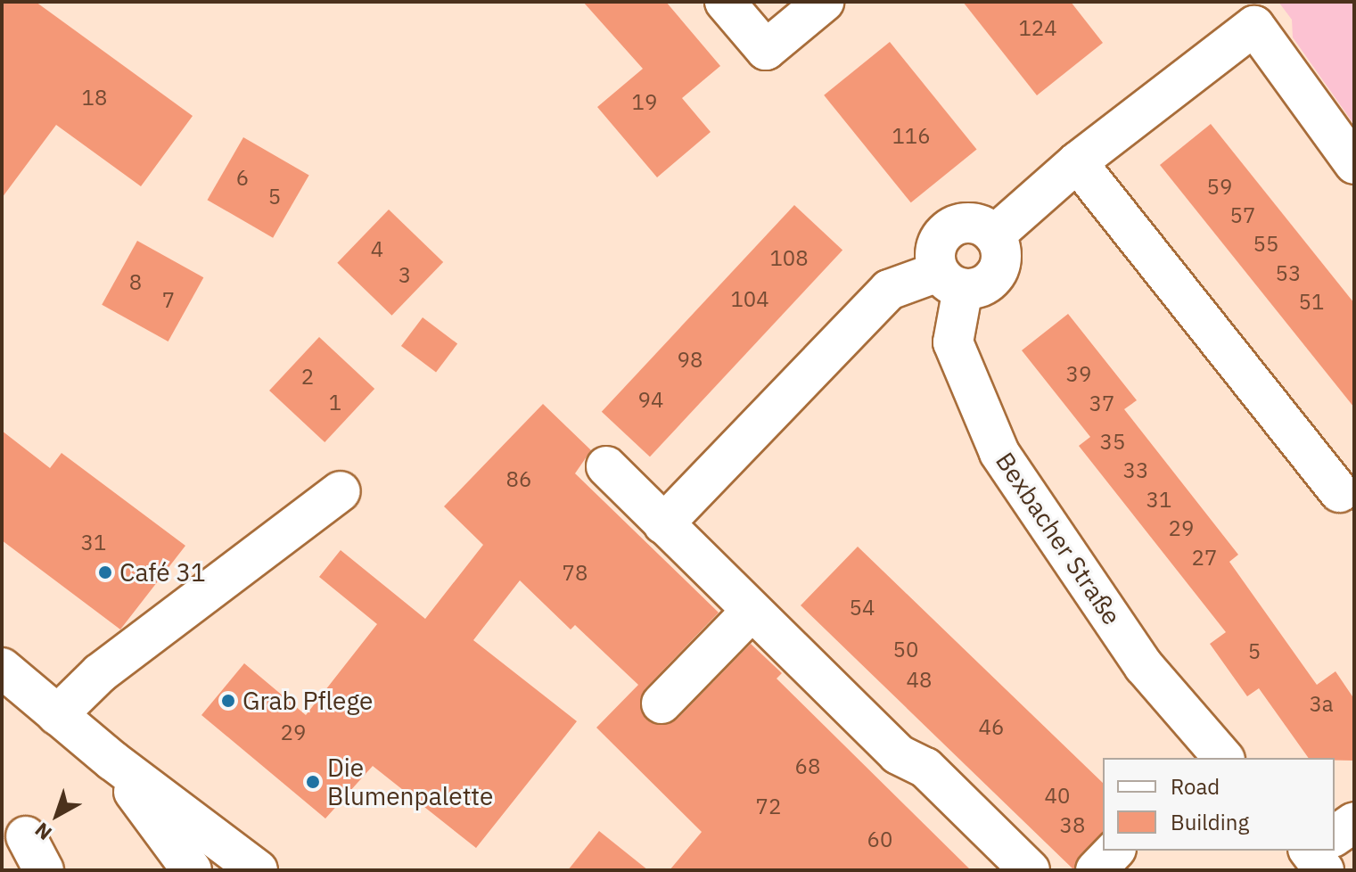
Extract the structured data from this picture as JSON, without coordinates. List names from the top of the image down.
{
  "streets": {
    "street": ["Bexbacher Straße"]
  },
  "places": ["Café 31", "Grab Pflege", "Die Blumenpalette"],
  "house_numbers": [
    "124",
    "18",
    "19",
    "116",
    "6",
    "59",
    "5",
    "57",
    "55",
    "4",
    "108",
    "53",
    "3",
    "8",
    "104",
    "7",
    "51",
    "98",
    "39",
    "2",
    "94",
    "1",
    "37",
    "35",
    "33",
    "86",
    "31",
    "29",
    "31",
    "27",
    "78",
    "54",
    "50",
    "5",
    "48",
    "3a",
    "46",
    "29",
    "68",
    "40",
    "72",
    "38",
    "60"
  ],
  "legend": ["Road", "Building"],
  "north": "bottom left"
}
